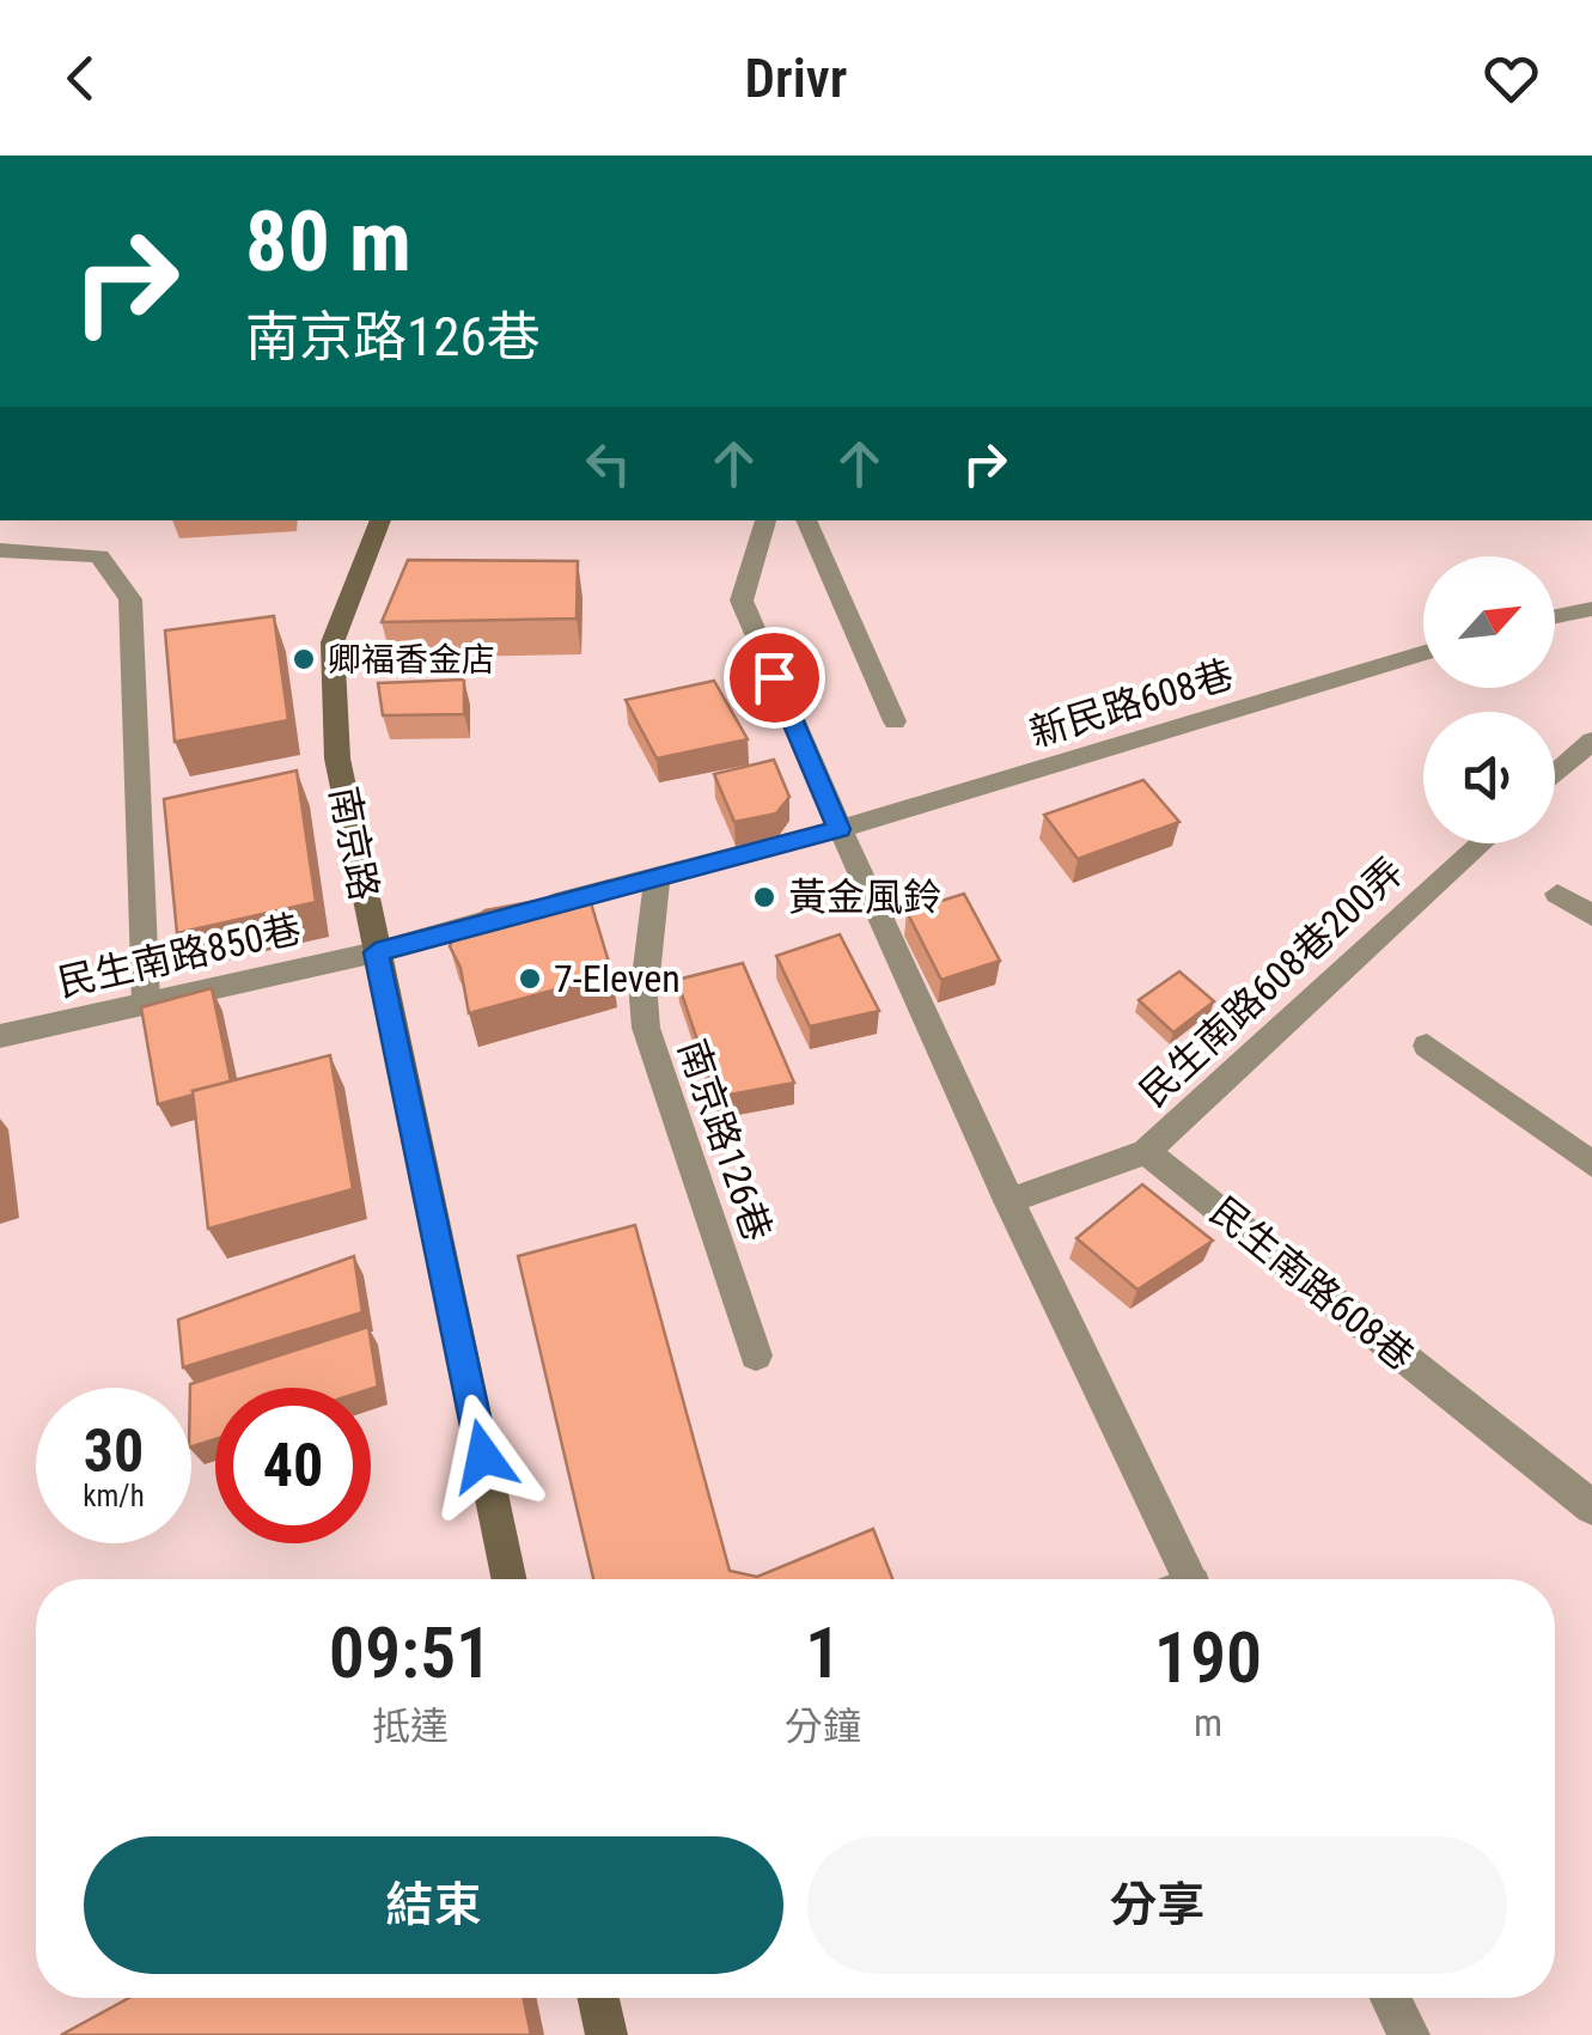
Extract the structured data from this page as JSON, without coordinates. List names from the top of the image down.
{
  "streets": {
    "street": [
      "新民路608巷",
      "南京路",
      "民生南路850巷",
      "民生南路608巷200弄",
      "南京路126巷",
      "民生南路608巷"
    ]
  },
  "crossings": [
    ["南京路", "民生南路850巷"],
    ["民生南路608巷200弄", "民生南路608巷"]
  ],
  "places": ["卿福香金店", "黃金風鈴", "7-Eleven"],
  "north": "top right",
  "page": {
    "header": "Drivr",
    "turn": ["80 m", "南京路126巷"],
    "speed": "30 km/h",
    "limit": "40",
    "eta": [
      "09:51",
      "抵達",
      "1",
      "分鐘",
      "190",
      "m"
    ],
    "buttons": ["結束", "分享"]
  }
}
